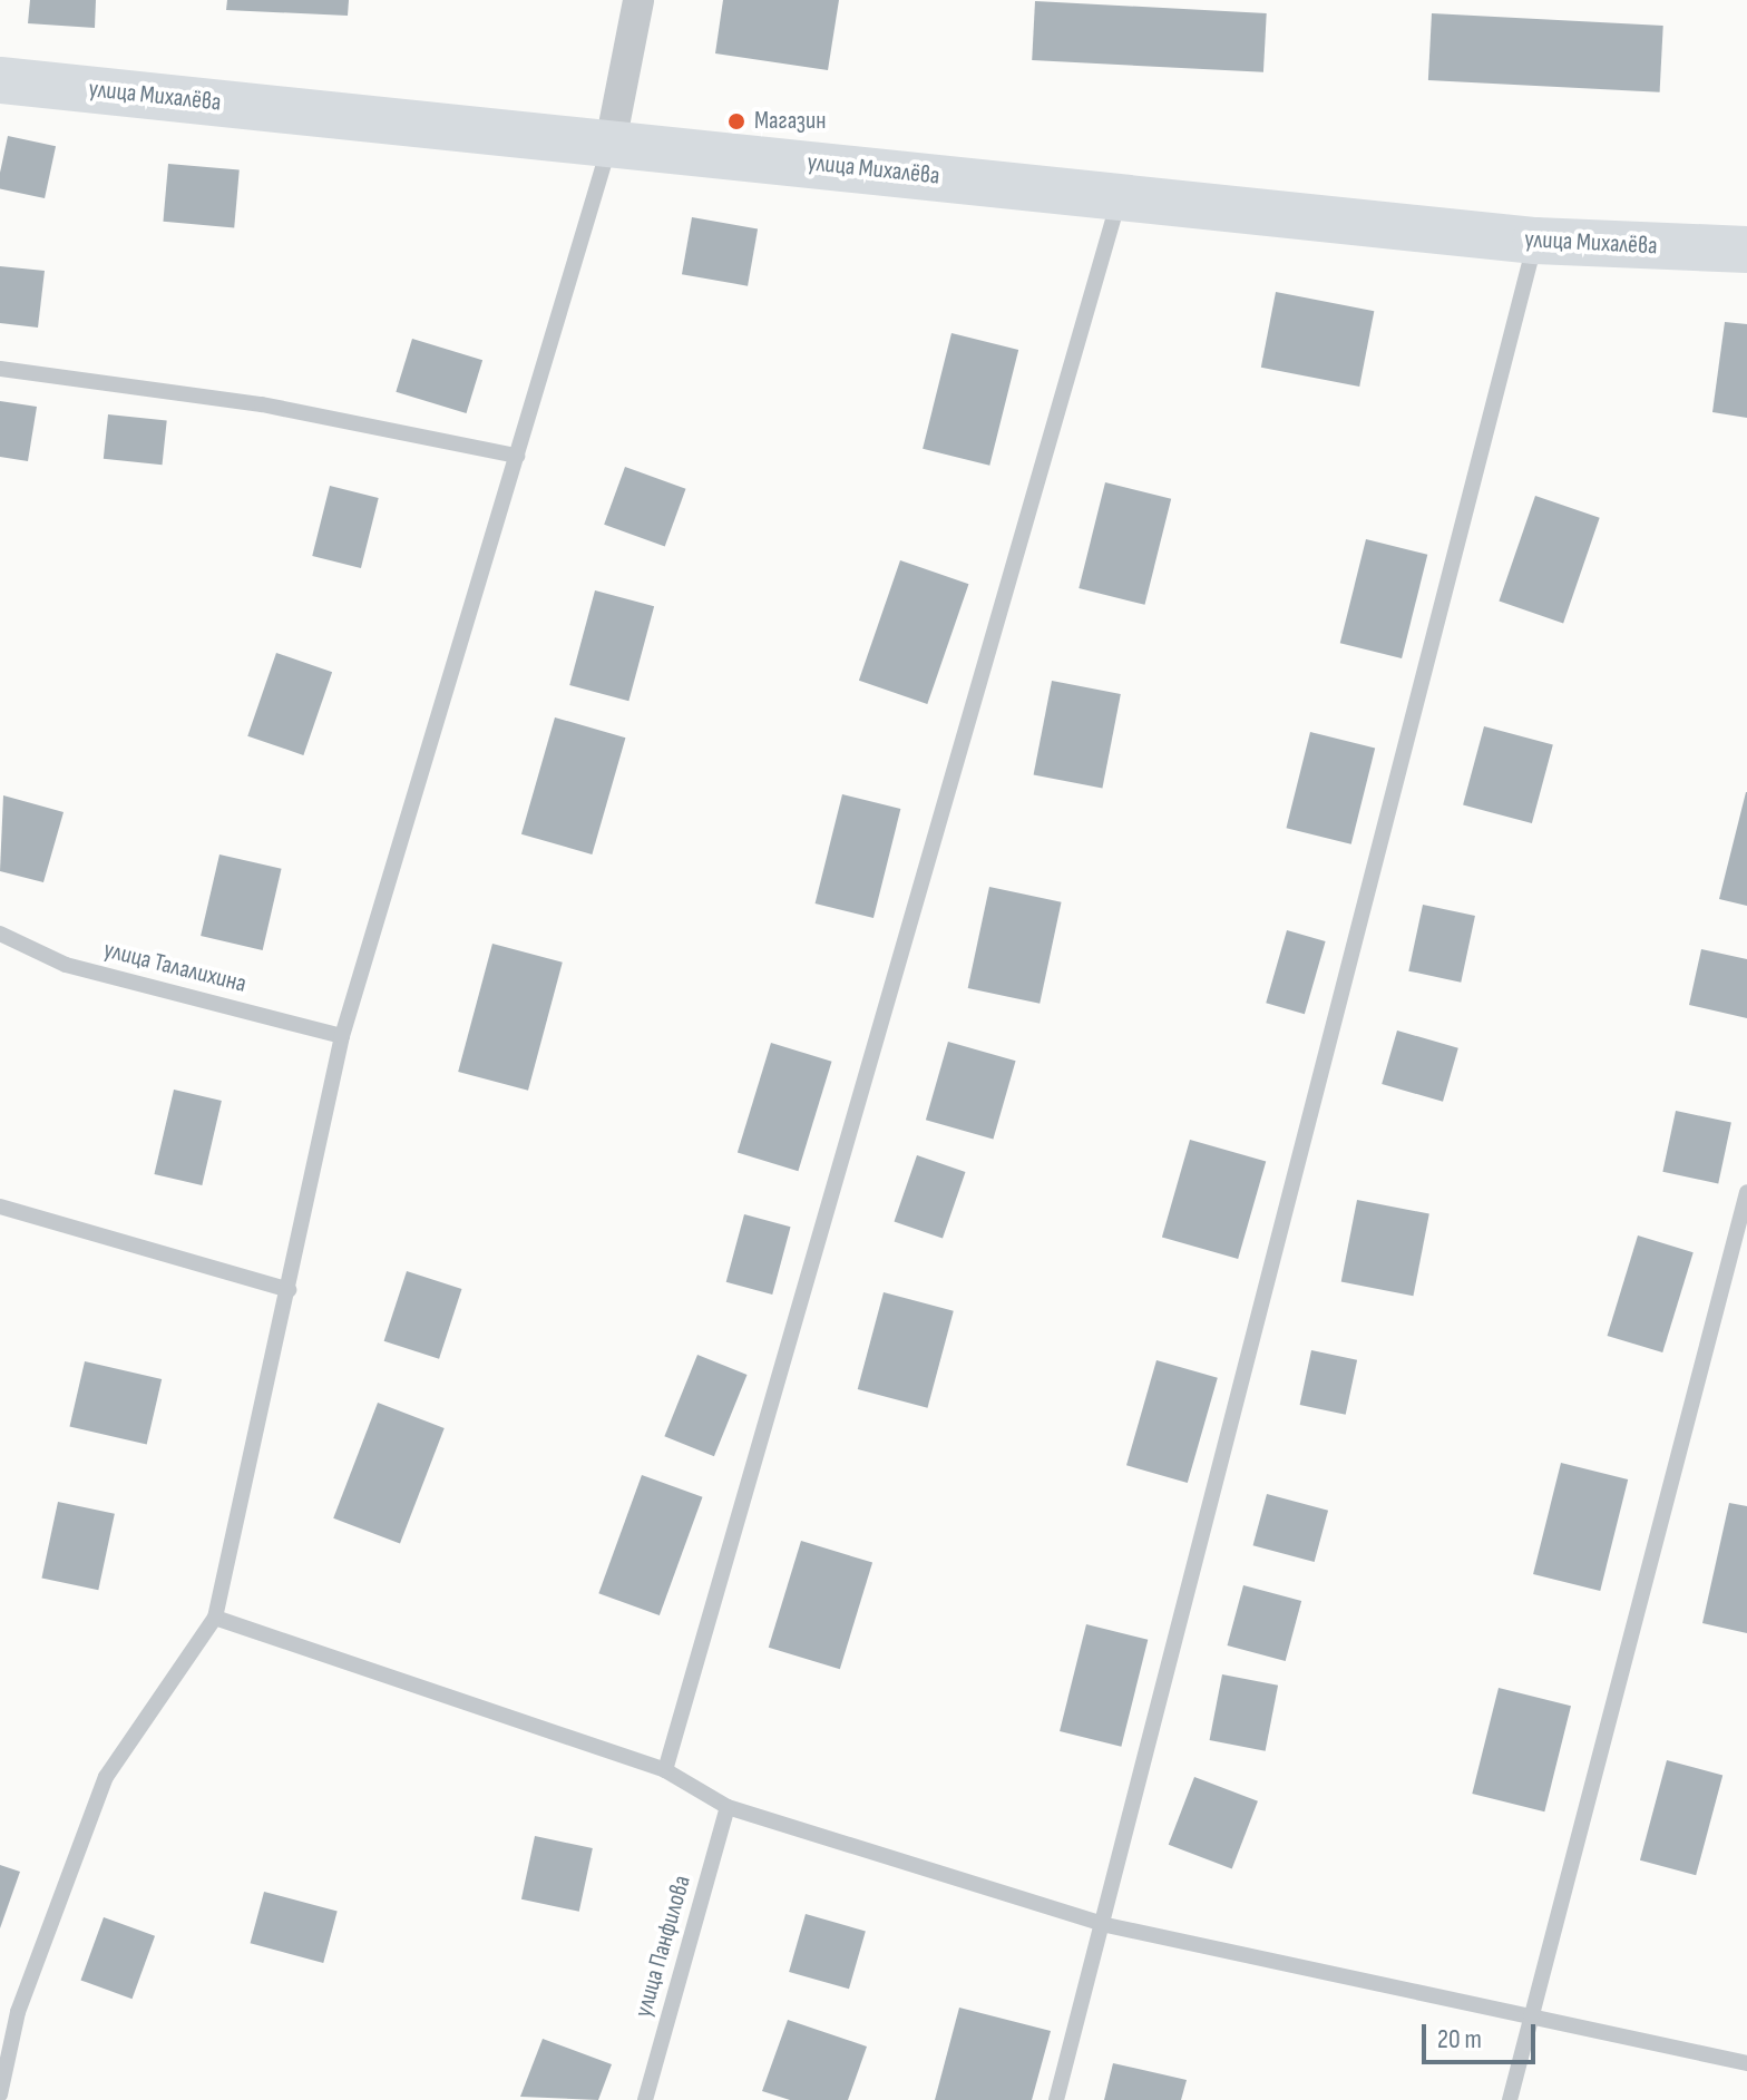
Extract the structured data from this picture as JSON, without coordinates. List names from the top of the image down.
{
  "streets": {
    "street": ["улица Михалёва"],
    "lane": ["улица Талалихина", "улица Панфилова"]
  },
  "places": ["Магазин"],
  "scale_bar": "20 m"
}
